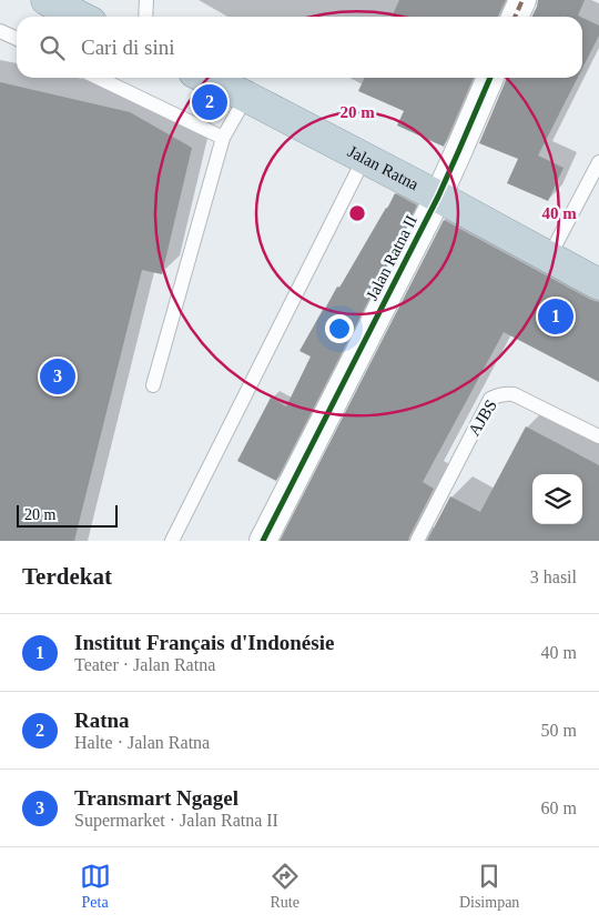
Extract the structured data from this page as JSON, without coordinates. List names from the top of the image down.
{
  "streets": {
    "highway": ["Jalan Ratna"],
    "street": ["Jalan Ratna II"],
    "lane": ["AJBS"]
  },
  "crossings": [
    ["Jalan Ratna", "Jalan Ratna II"]
  ],
  "scale_bar": "20 m",
  "page": {
    "search": "Cari di sini",
    "pins": ["2", "1", "3"],
    "scale": "20 m",
    "heading": ["Terdekat", "3 hasil"],
    "list": [
      {
        "mark": "1",
        "name": "Institut Français d'Indonésie",
        "note": "Teater · Jalan Ratna",
        "value": "40 m"
      },
      {
        "mark": "2",
        "name": "Ratna",
        "note": "Halte · Jalan Ratna",
        "value": "50 m"
      },
      {
        "mark": "3",
        "name": "Transmart Ngagel",
        "note": "Supermarket · Jalan Ratna II",
        "value": "60 m"
      }
    ],
    "nav": ["Peta", "Rute", "Disimpan"]
  },
  "rings": ["20 m", "40 m"]
}
